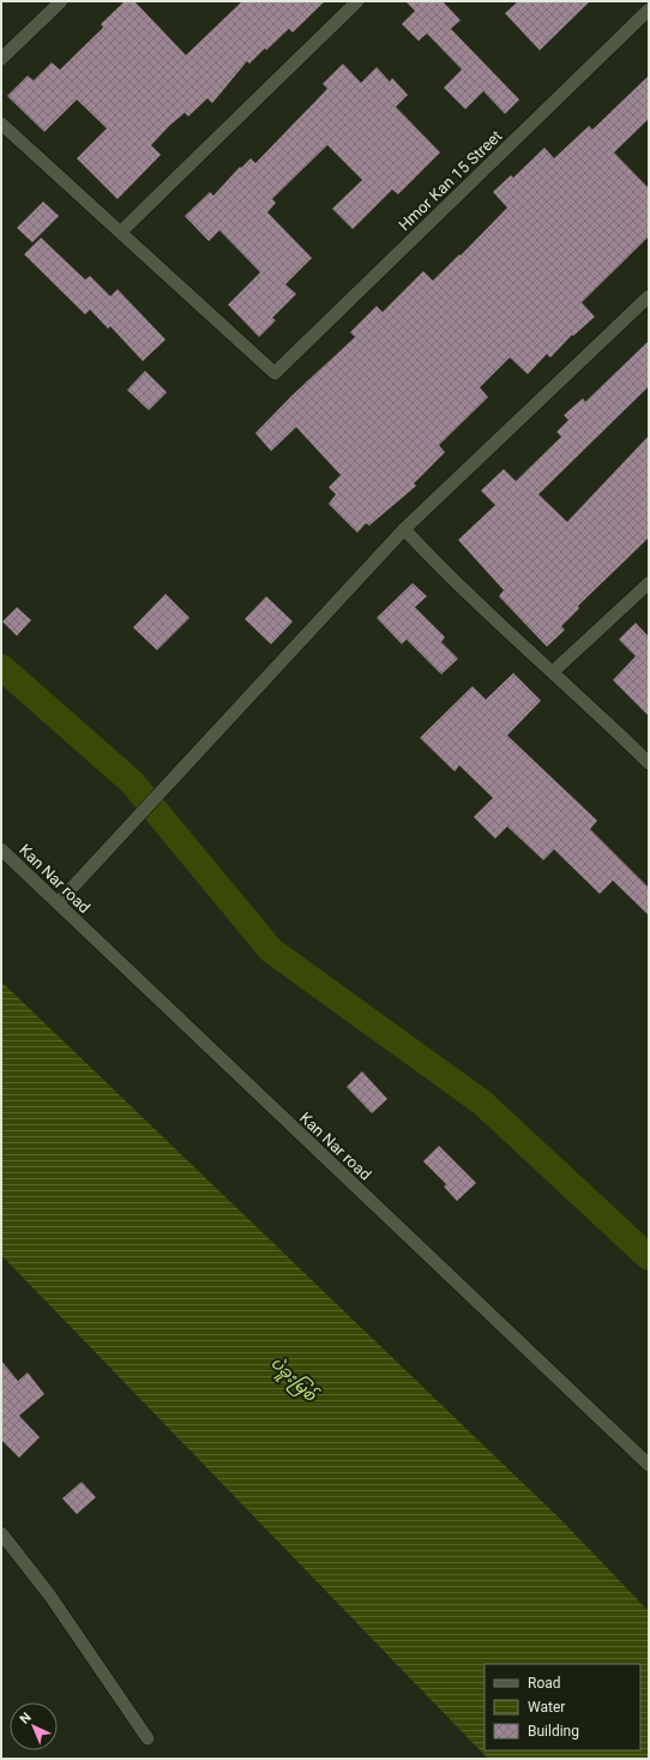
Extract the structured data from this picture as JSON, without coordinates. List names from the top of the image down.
{
  "streets": {
    "street": ["Hmor Kan 15 Street", "Kan Nar road"]
  },
  "water": ["ပဲခူးမြစ်"],
  "legend": ["Road", "Water", "Building"],
  "north": "top left"
}
